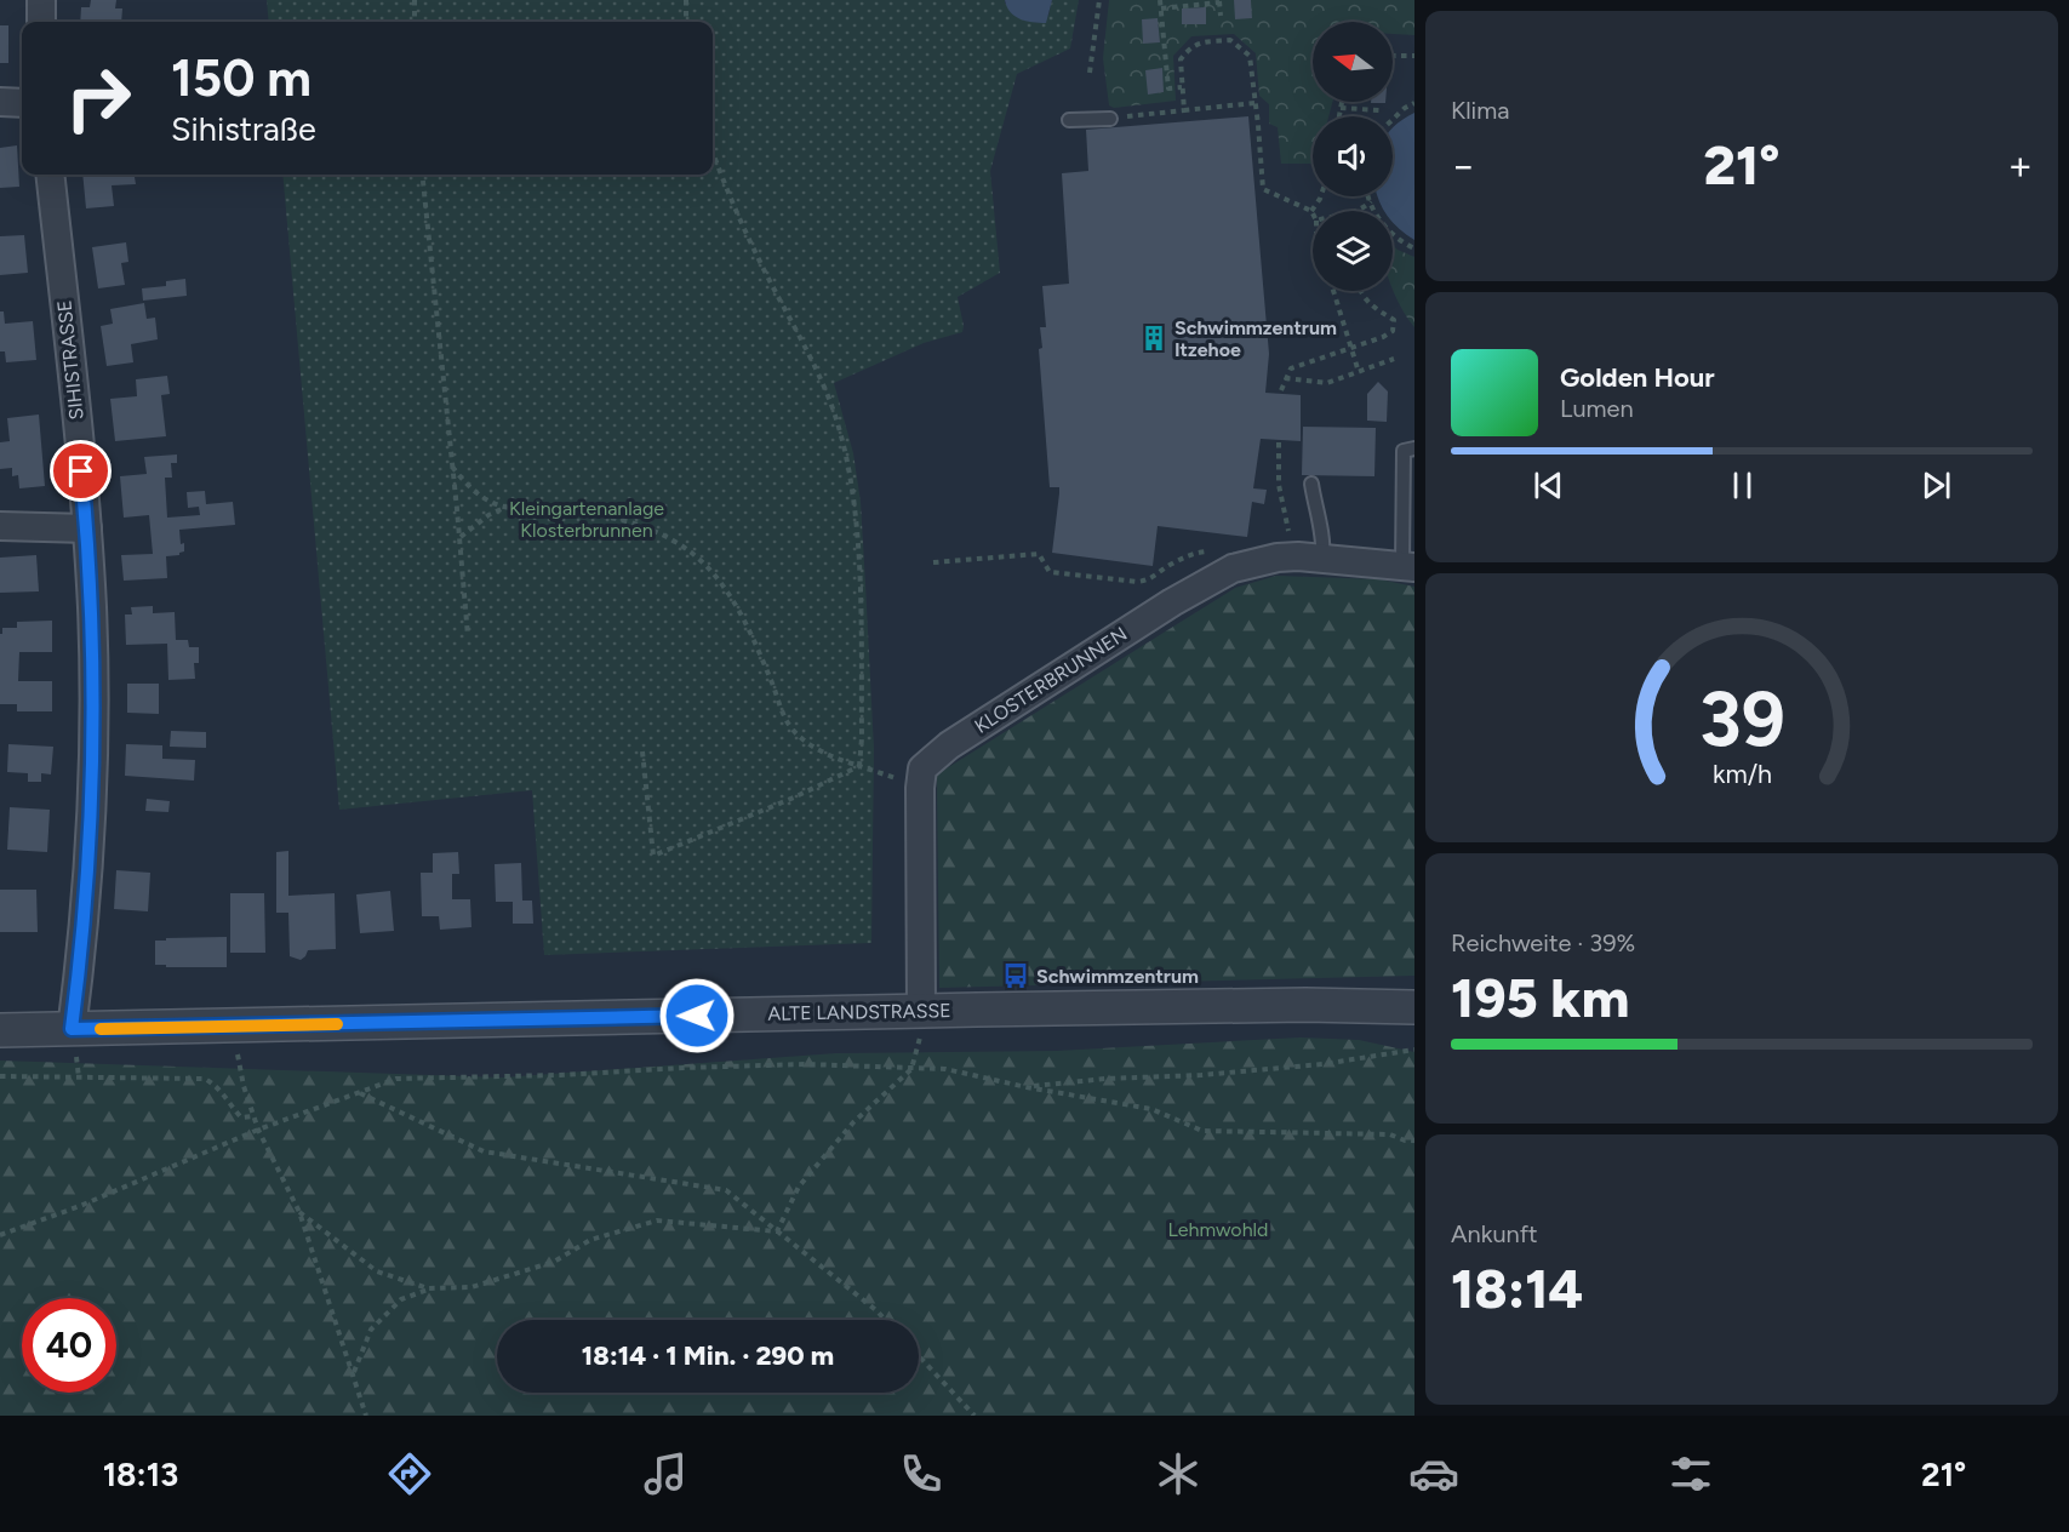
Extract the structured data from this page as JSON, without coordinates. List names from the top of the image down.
{
  "streets": {
    "street": ["SIHISTRASSE", "KLOSTERBRUNNEN", "ALTE LANDSTRASSE"]
  },
  "crossings": [
    ["SIHISTRASSE", "ALTE LANDSTRASSE"],
    ["KLOSTERBRUNNEN", "ALTE LANDSTRASSE"]
  ],
  "parks": ["Kleingartenanlage Klosterbrunnen", "Lehmwohld"],
  "places": {
    "building": ["Schwimmzentrum Itzehoe"],
    "bus stop": ["Schwimmzentrum"]
  },
  "north": "left",
  "page": {
    "tile": [
      "Klima",
      ["Reichweite · 39%", "195 km"],
      ["Ankunft", "18:14"]
    ],
    "turn": ["150 m", "Sihistraße"],
    "heat": ["−", "21°", "+"],
    "song": ["Golden Hour", "Lumen"],
    "limit": "40",
    "trip": "18:14 · 1 Min. · 290 m",
    "tabs": ["18:13", "21°"],
    "gauge": ["39", "km/h"]
  }
}
